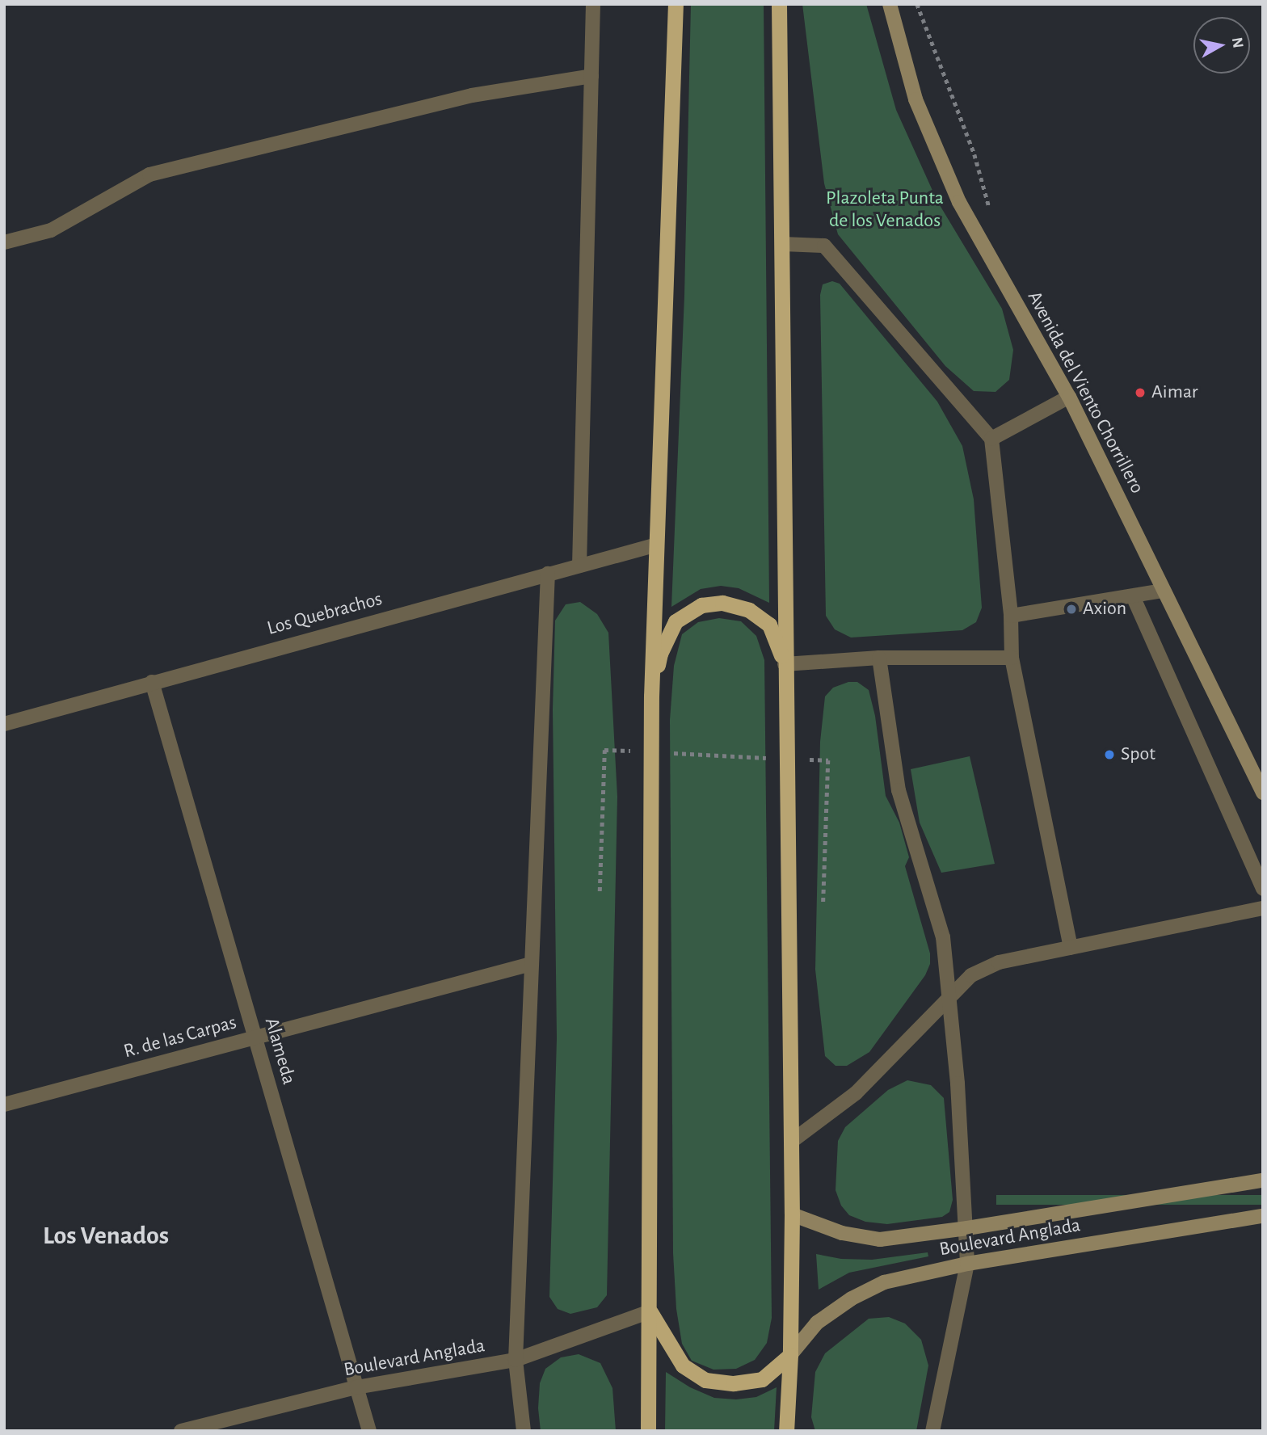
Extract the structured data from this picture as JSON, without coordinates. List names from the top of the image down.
{
  "streets": {
    "main road": ["Avenida del Viento Chorrillero", "Boulevard Anglada"],
    "street": ["Los Quebrachos", "R. de las Carpas", "Alameda"]
  },
  "crossings": [
    ["Los Quebrachos", "Alameda"],
    ["R. de las Carpas", "Alameda"],
    ["Alameda", "Boulevard Anglada"]
  ],
  "districts": ["Los Venados"],
  "parks": ["Plazoleta Punta de los Venados"],
  "places": ["Aimar", "Axion", "Spot"],
  "north": "right"
}
